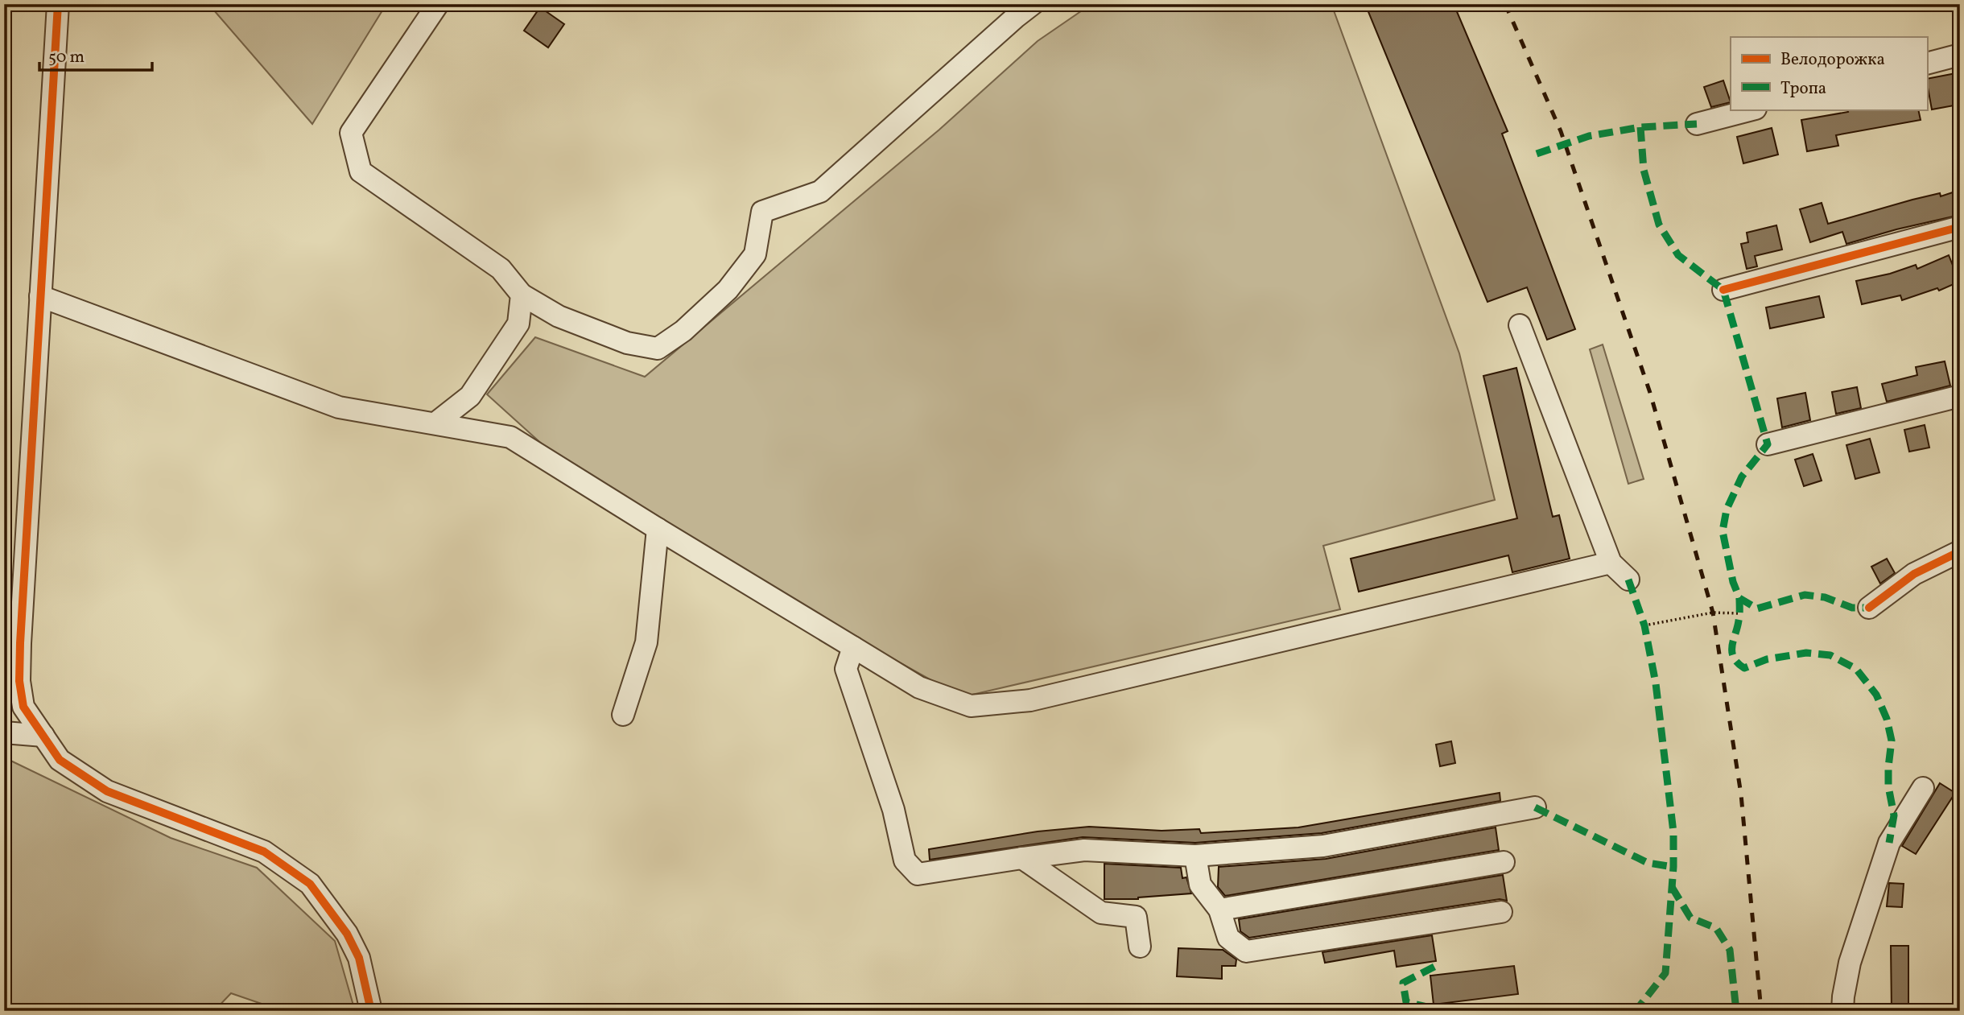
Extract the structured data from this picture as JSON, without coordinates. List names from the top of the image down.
{
  "legend": ["Велодорожка", "Тропа"],
  "scale_bar": "50 m"
}
